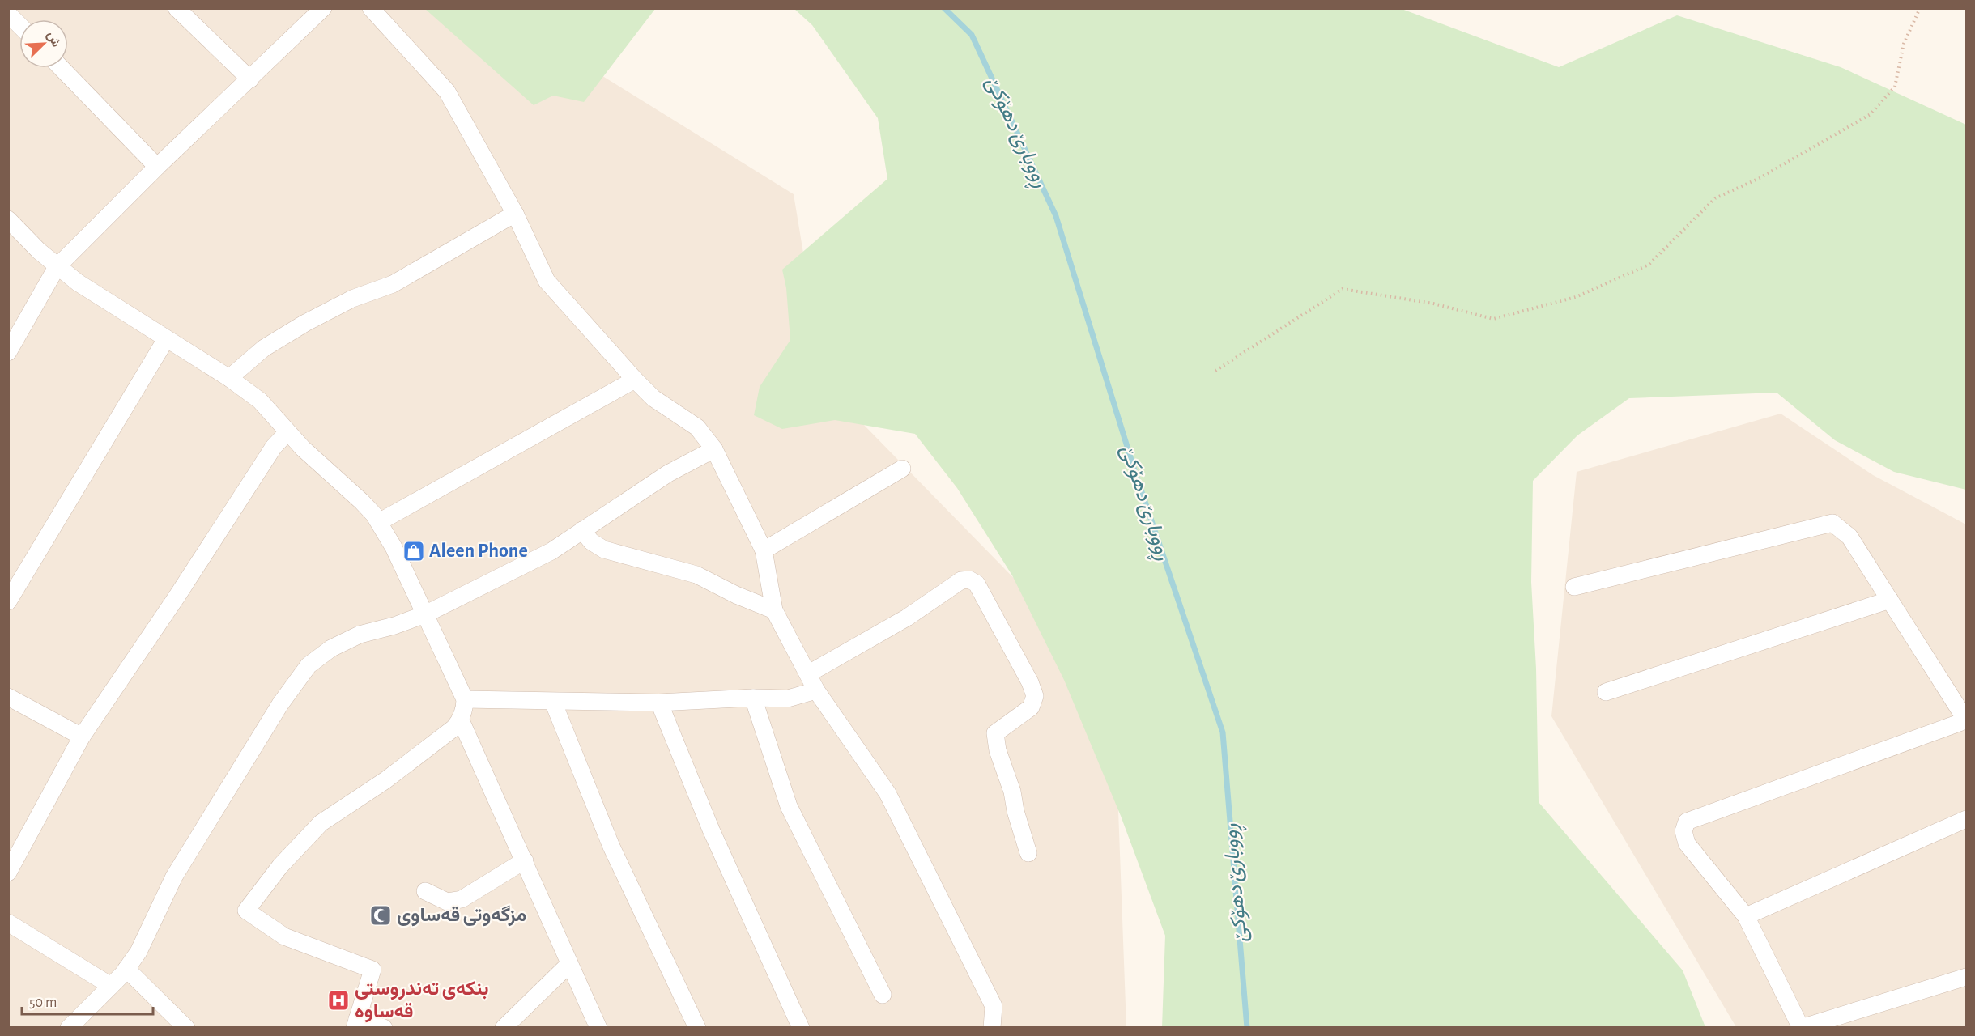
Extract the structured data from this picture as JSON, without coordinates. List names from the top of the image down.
{
  "water": ["ڕووبارێ دهۆكێ"],
  "places": {
    "shop": ["Aleen Phone"],
    "mosque": ["مزگەوتی قەساوی"],
    "hospital": ["بنکەی تەندروستی قەساوە"]
  },
  "scale_bar": "50 m",
  "north": "top right"
}
